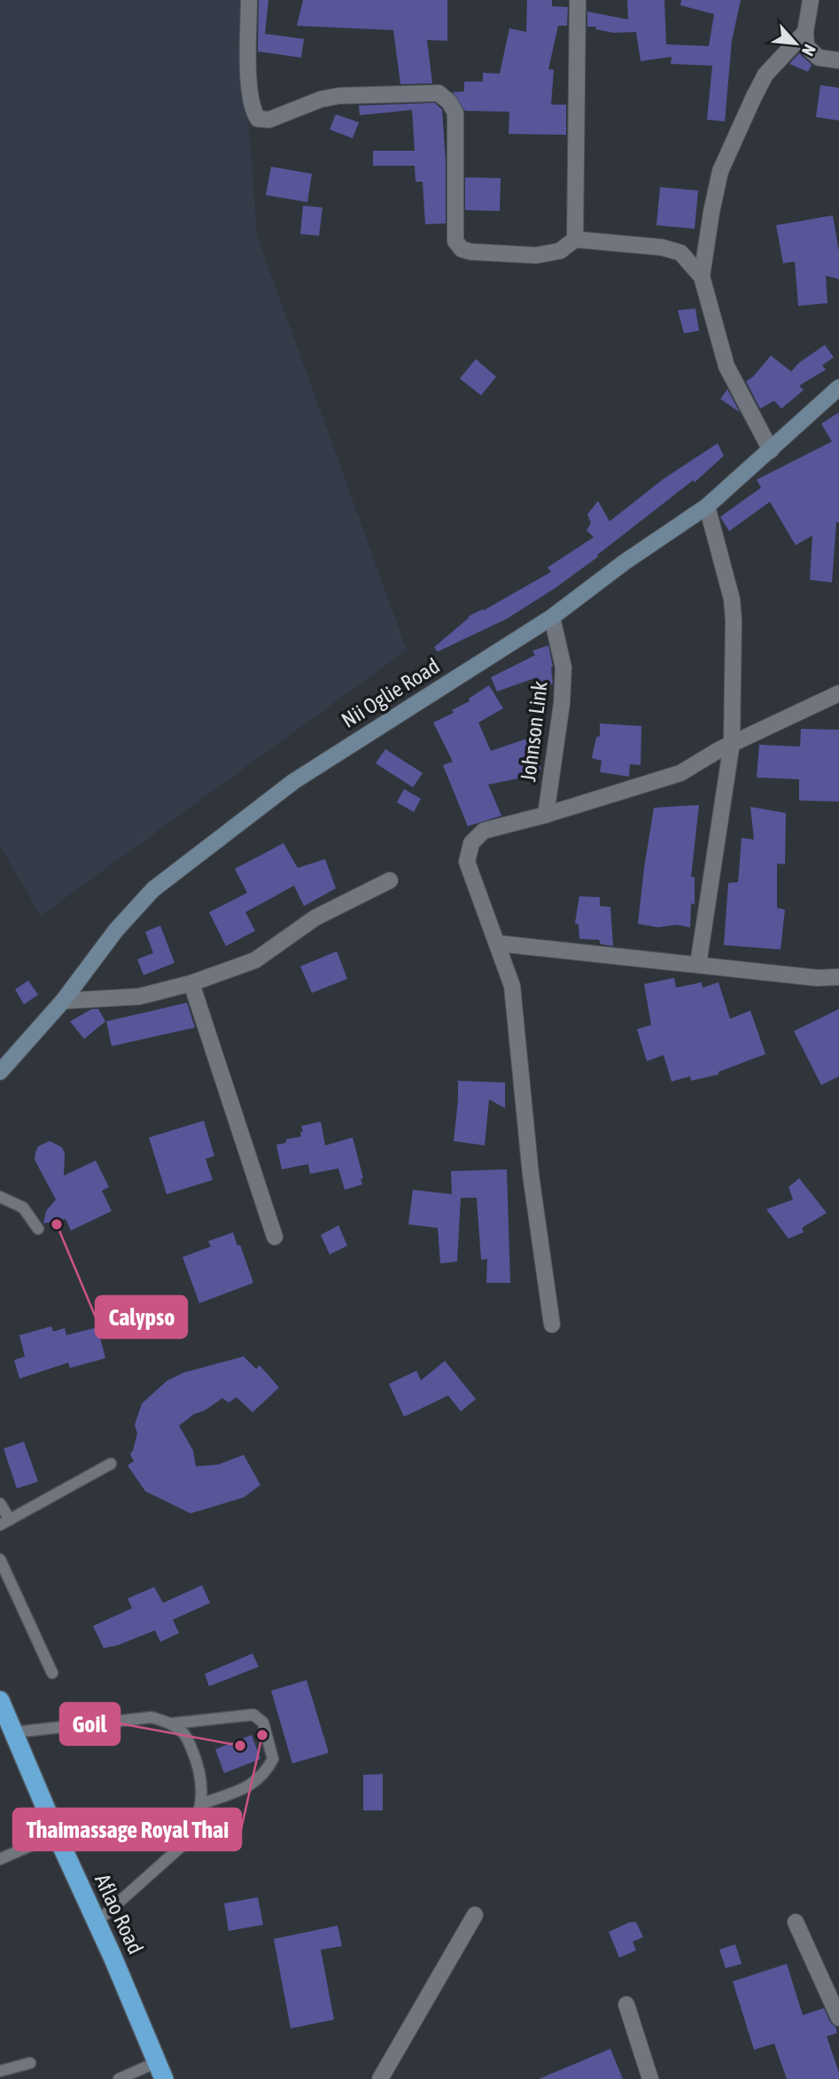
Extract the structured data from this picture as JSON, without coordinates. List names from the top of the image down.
{
  "streets": {
    "highway": ["Aflao Road"],
    "street": ["Nii Oglie Road", "Johnson Link"]
  },
  "crossings": [
    ["Nii Oglie Road", "Johnson Link"]
  ],
  "places": ["Calypso", "Thaimassage Royal Thai", "Goil"],
  "north": "bottom right"
}
